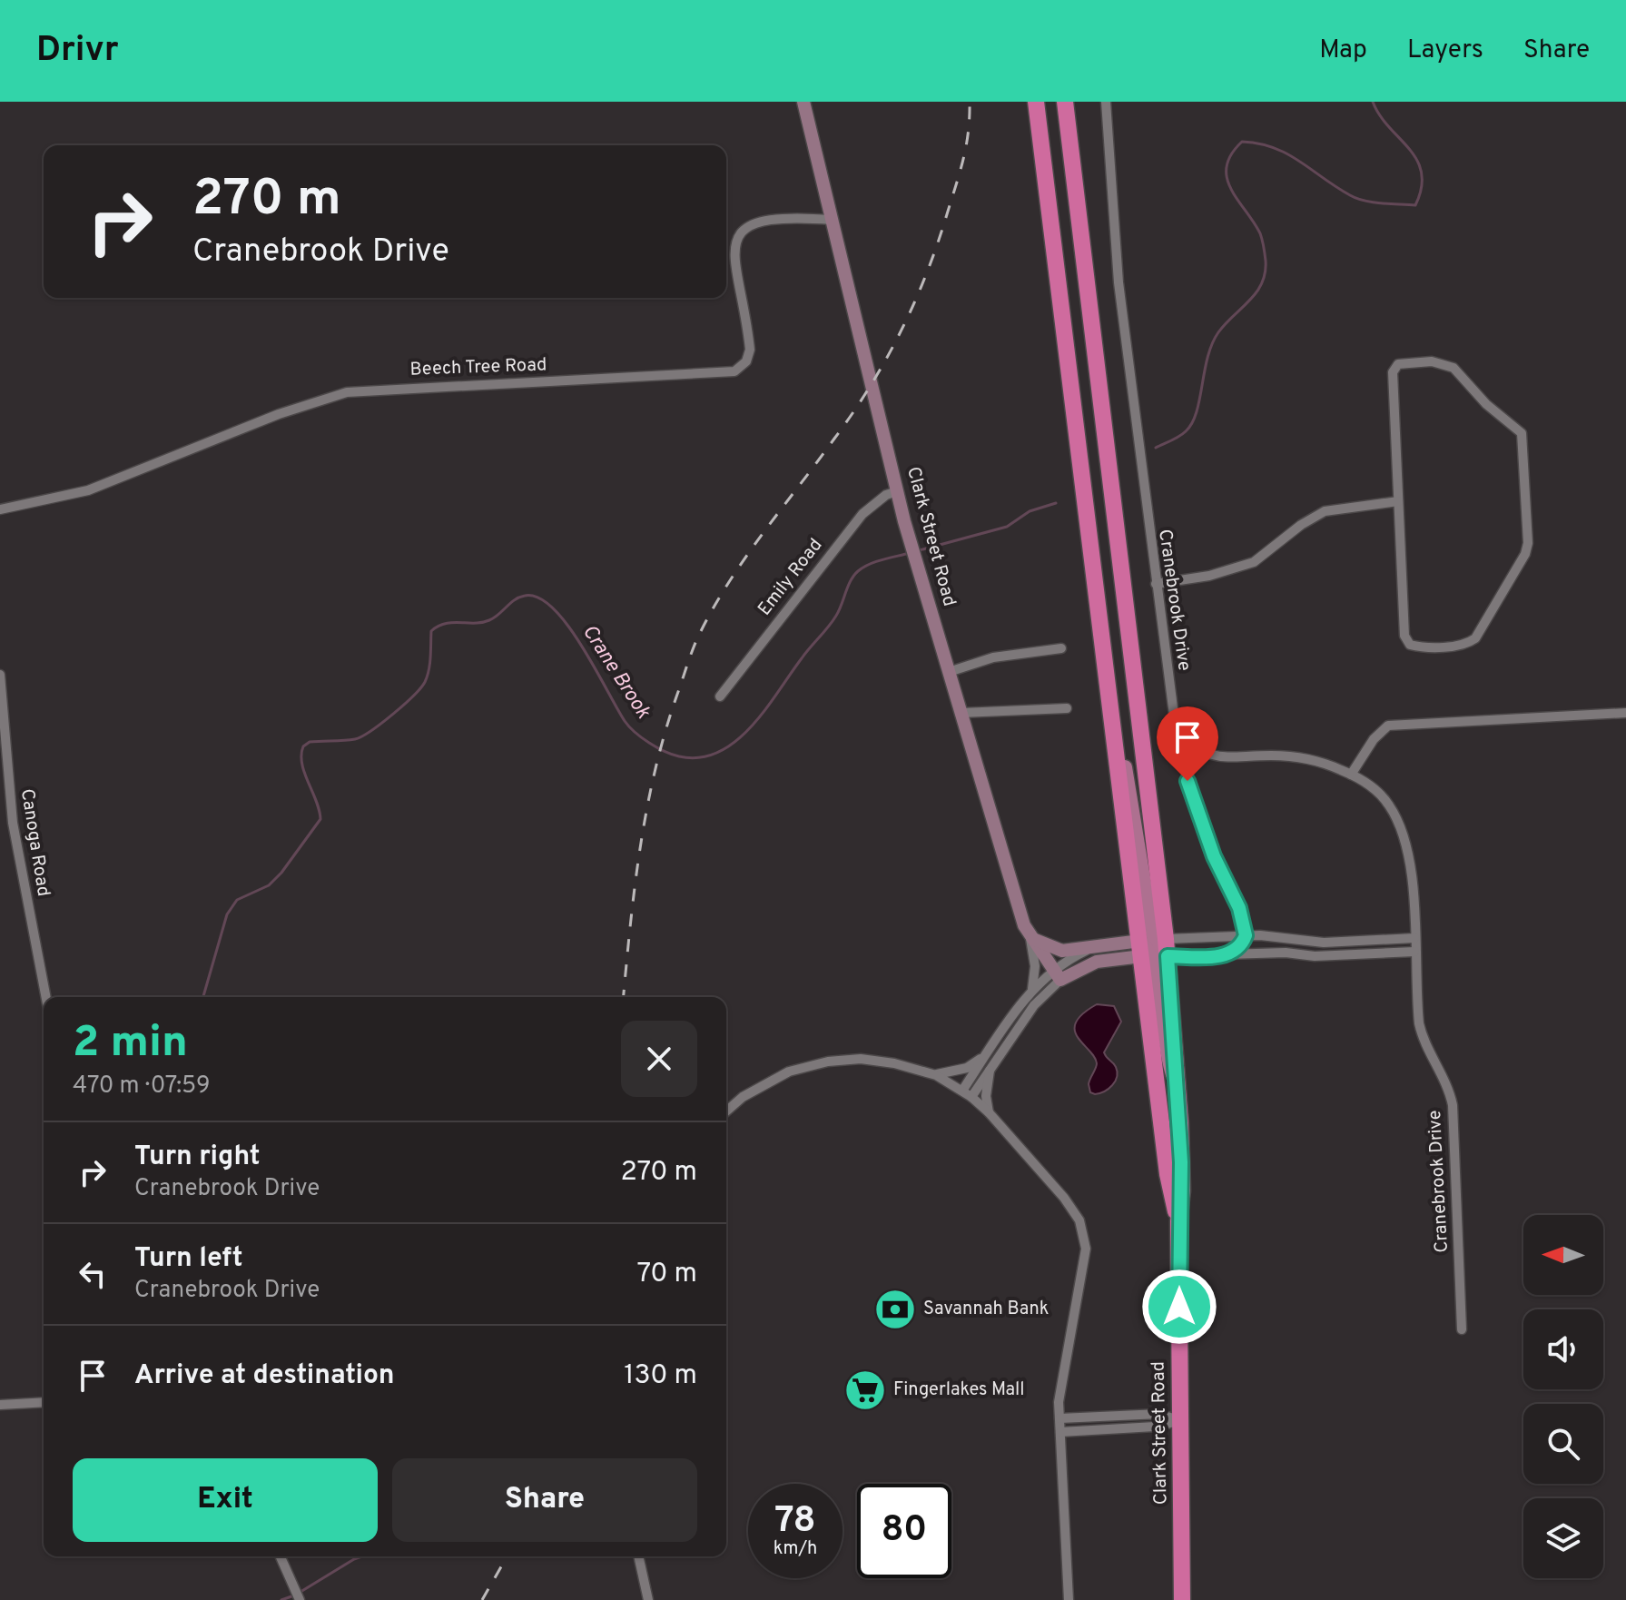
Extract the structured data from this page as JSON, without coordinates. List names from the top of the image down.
{
  "streets": {
    "highway": ["Clark Street Road"],
    "street": [
      "Beech Tree Road",
      "Emily Road",
      "Cranebrook Drive",
      "Canoga Road"
    ]
  },
  "crossings": [
    ["Beech Tree Road", "Clark Street Road"],
    ["Clark Street Road", "Emily Road"]
  ],
  "water": ["Crane Brook"],
  "places": {
    "bank": ["Savannah Bank"],
    "supermarket": ["Fingerlakes Mall"]
  },
  "north": "left",
  "page": {
    "header": "Drivr",
    "nav": ["Map", "Layers", "Share"],
    "turn": ["270 m", "Cranebrook Drive"],
    "heading": ["2 min", "470 m · 07:59"],
    "list": [
      {
        "name": "Turn right",
        "note": "Cranebrook Drive",
        "value": "270 m"
      },
      {
        "name": "Turn left",
        "note": "Cranebrook Drive",
        "value": "70 m"
      },
      {
        "name": "Arrive at destination",
        "value": "130 m"
      }
    ],
    "buttons": ["Exit", "Share"],
    "speed": "78 km/h",
    "limit": "80"
  }
}
